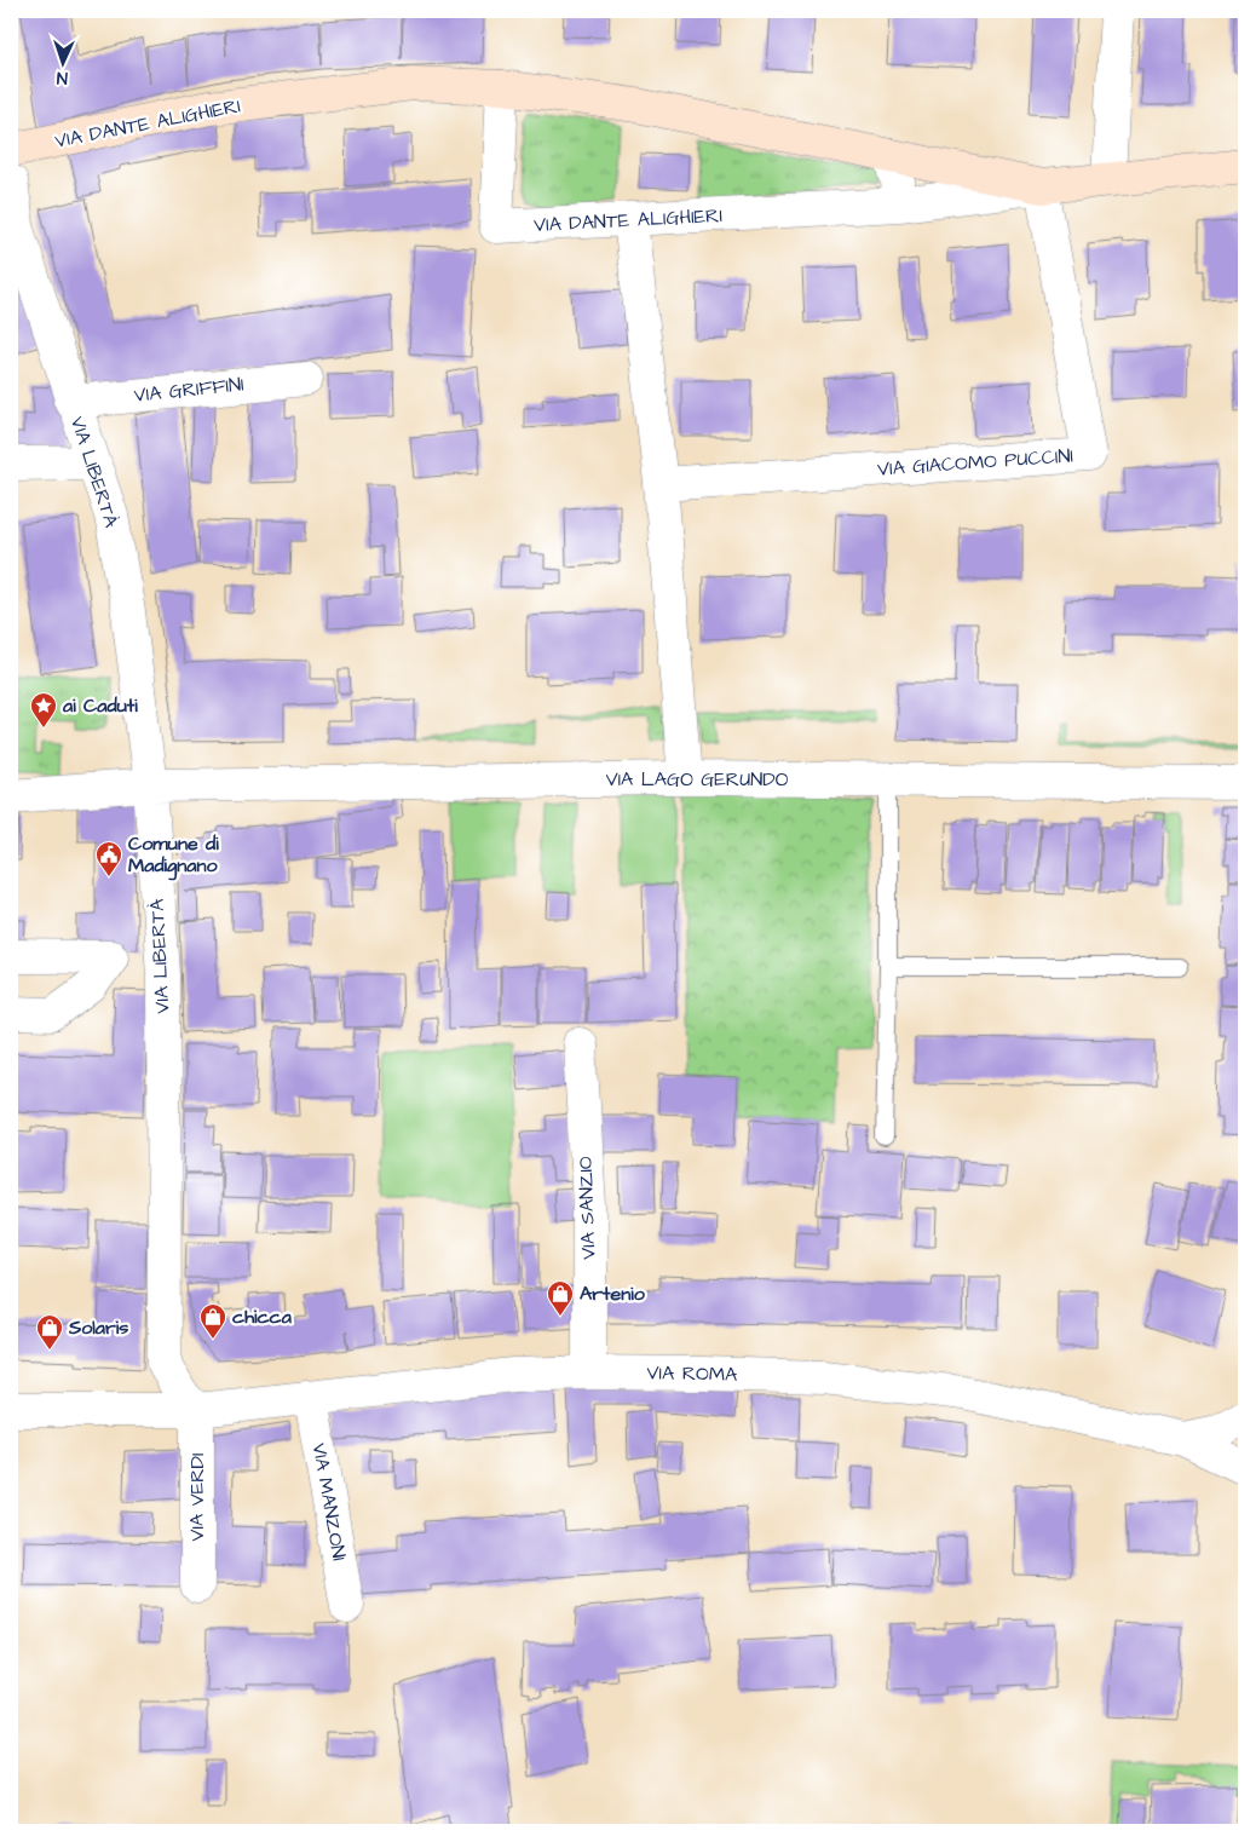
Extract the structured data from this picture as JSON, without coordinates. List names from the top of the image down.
{
  "streets": {
    "street": [
      "VIA DANTE ALIGHIERI",
      "VIA GRIFFINI",
      "VIA GIACOMO PUCCINI",
      "VIA LIBERTÀ",
      "VIA LAGO GERUNDO",
      "VIA SANZIO",
      "VIA ROMA",
      "VIA VERDI",
      "VIA MANZONI"
    ]
  },
  "crossings": [
    ["VIA DANTE ALIGHIERI", "VIA GIACOMO PUCCINI"],
    ["VIA GRIFFINI", "VIA LIBERTÀ"],
    ["VIA LIBERTÀ", "VIA LAGO GERUNDO"],
    ["VIA LIBERTÀ", "VIA ROMA"],
    ["VIA LIBERTÀ", "VIA VERDI"],
    ["VIA SANZIO", "VIA ROMA"],
    ["VIA ROMA", "VIA VERDI"],
    ["VIA ROMA", "VIA MANZONI"]
  ],
  "places": {
    "place": ["ai Caduti"],
    "public building": ["Comune di Madignano"],
    "shop": ["Artenio", "chicca", "Solaris"]
  },
  "north": "bottom"
}
